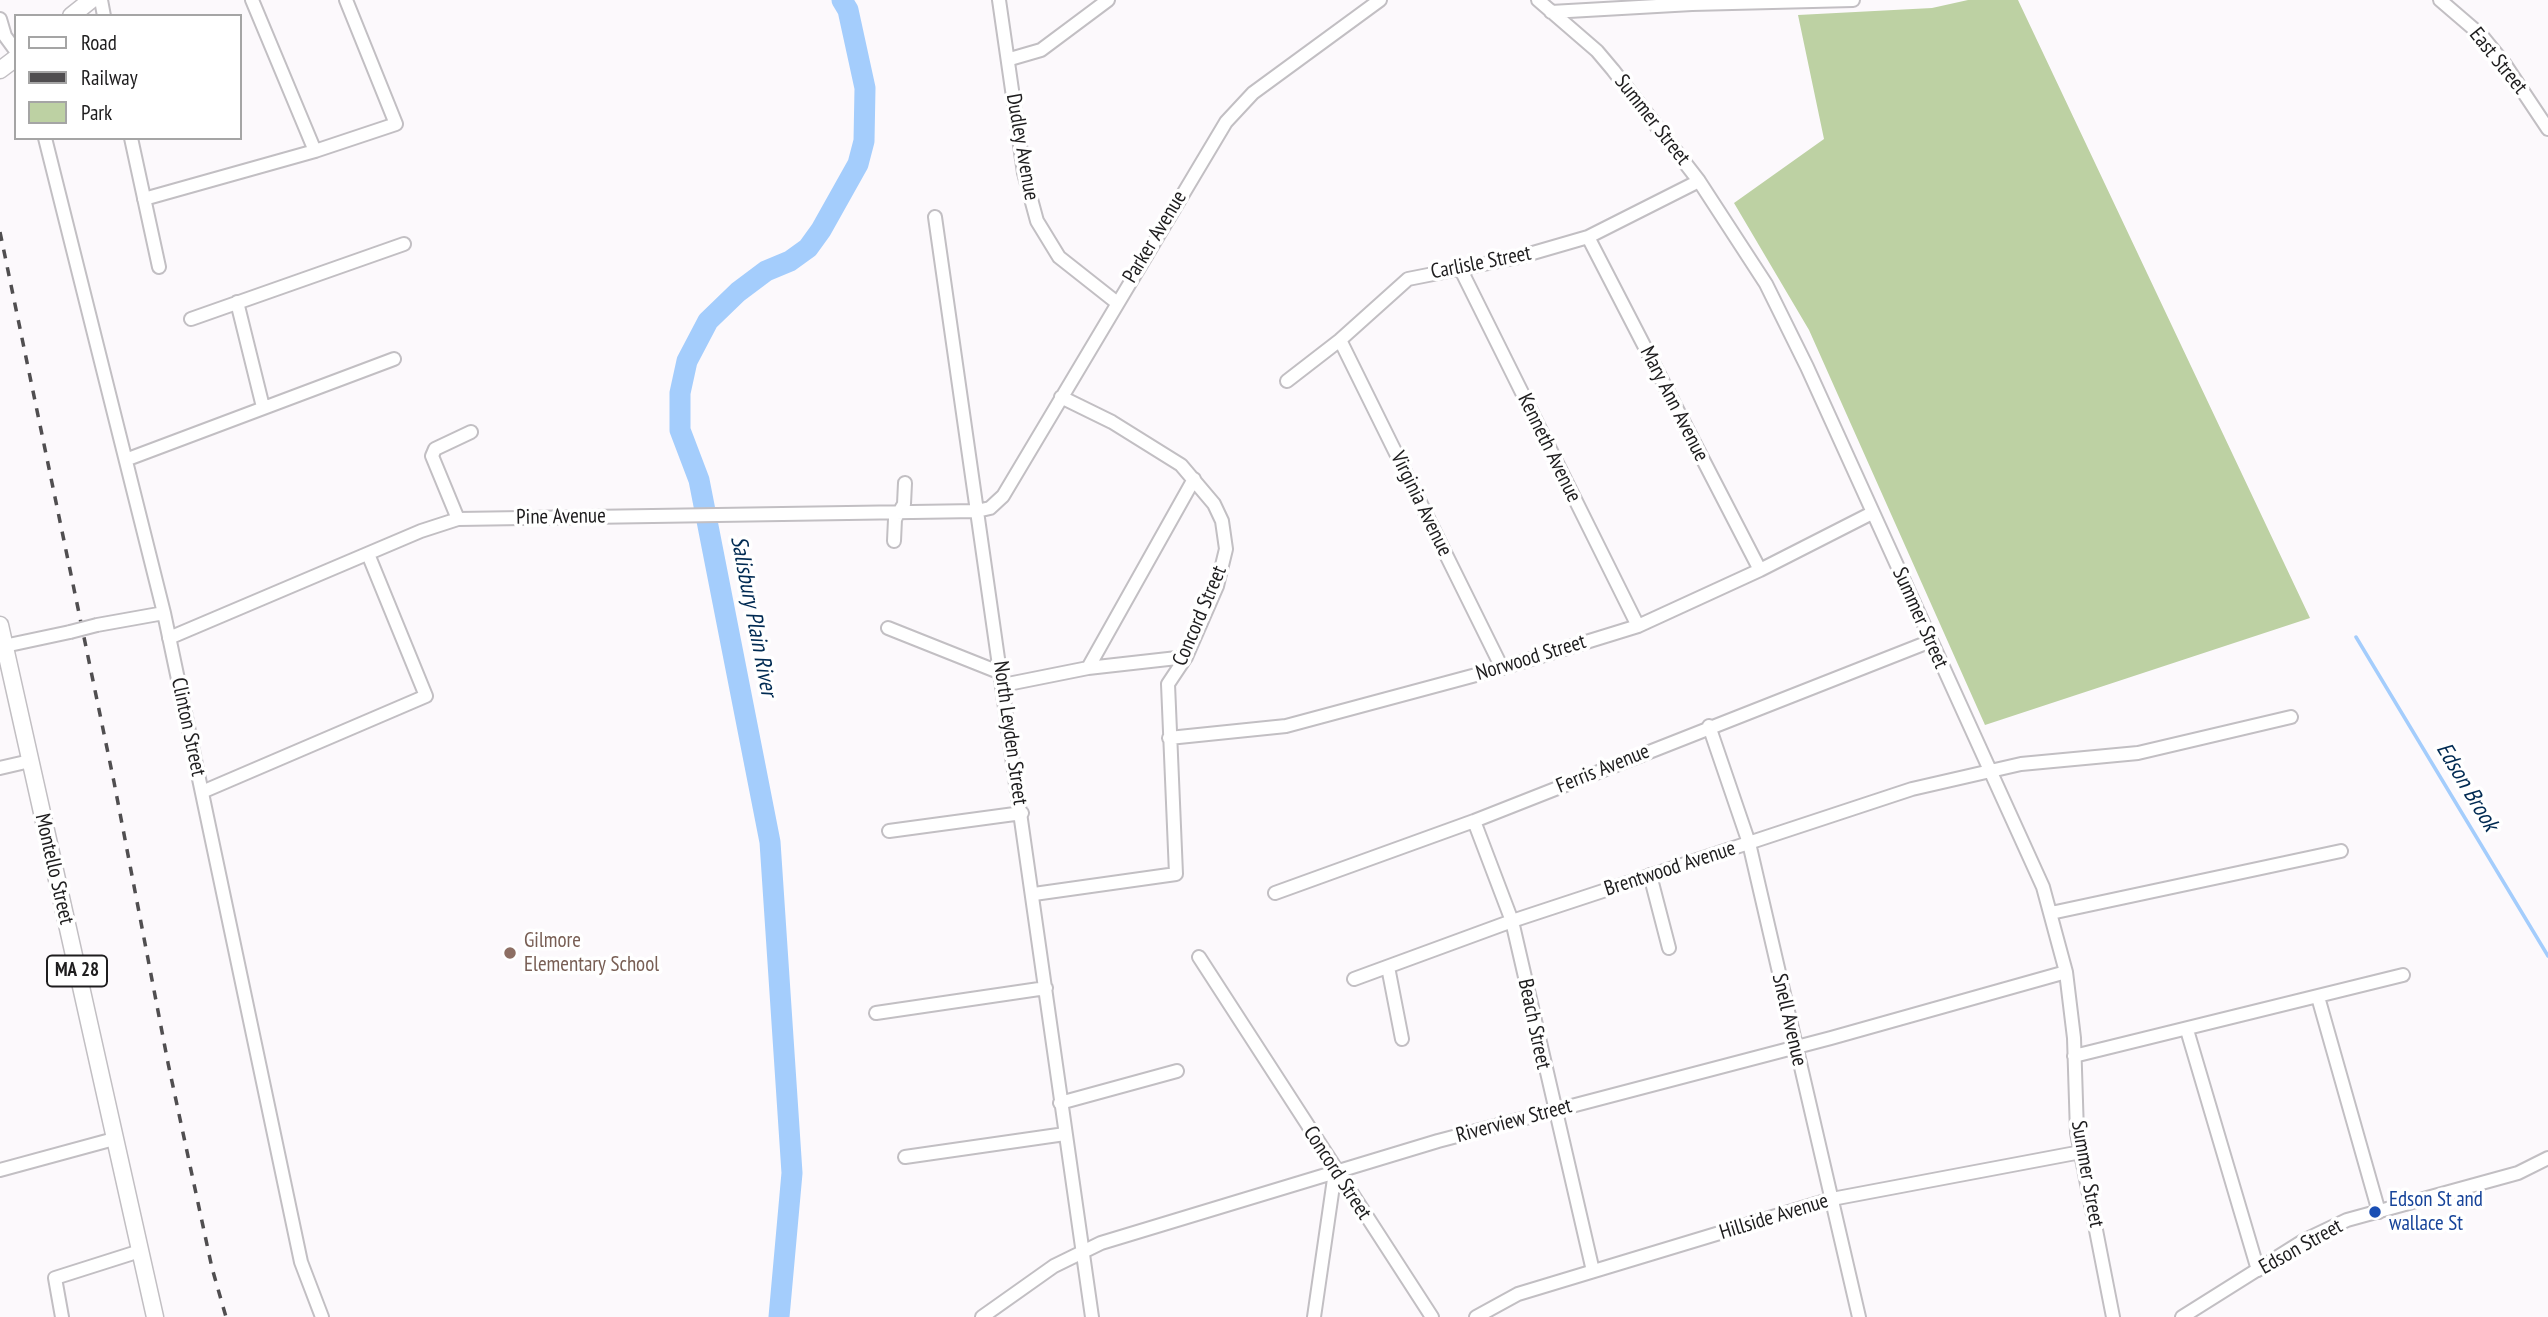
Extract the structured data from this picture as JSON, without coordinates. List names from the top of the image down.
{
  "streets": {
    "main road": ["Montello Street", "MA 28"],
    "street": [
      "East Street",
      "Summer Street",
      "Dudley Avenue",
      "Parker Avenue",
      "Carlisle Street",
      "Mary Ann Avenue",
      "Kenneth Avenue",
      "Virginia Avenue",
      "Pine Avenue",
      "Concord Street",
      "Norwood Street",
      "Clinton Street",
      "North Leyden Street",
      "Ferris Avenue",
      "Brentwood Avenue",
      "Snell Avenue",
      "Beach Street",
      "Riverview Street",
      "Hillside Avenue",
      "Edson Street"
    ]
  },
  "crossings": [
    ["Summer Street", "Carlisle Street"],
    ["Summer Street", "Norwood Street"],
    ["Summer Street", "Ferris Avenue"],
    ["Summer Street", "Brentwood Avenue"],
    ["Summer Street", "Riverview Street"],
    ["Summer Street", "Hillside Avenue"],
    ["Dudley Avenue", "Parker Avenue"],
    ["Parker Avenue", "Pine Avenue"],
    ["Parker Avenue", "Concord Street"],
    ["Parker Avenue", "North Leyden Street"],
    ["Carlisle Street", "Mary Ann Avenue"],
    ["Carlisle Street", "Kenneth Avenue"],
    ["Carlisle Street", "Virginia Avenue"],
    ["Mary Ann Avenue", "Norwood Street"],
    ["Kenneth Avenue", "Norwood Street"],
    ["Virginia Avenue", "Norwood Street"],
    ["Pine Avenue", "Clinton Street"],
    ["Pine Avenue", "North Leyden Street"],
    ["Concord Street", "Norwood Street"],
    ["Concord Street", "North Leyden Street"],
    ["Concord Street", "Riverview Street"],
    ["North Leyden Street", "Riverview Street"],
    ["Ferris Avenue", "Snell Avenue"],
    ["Ferris Avenue", "Beach Street"],
    ["Brentwood Avenue", "Snell Avenue"],
    ["Brentwood Avenue", "Beach Street"],
    ["Snell Avenue", "Riverview Street"],
    ["Snell Avenue", "Hillside Avenue"],
    ["Beach Street", "Riverview Street"],
    ["Beach Street", "Hillside Avenue"]
  ],
  "water": ["Salisbury Plain River", "Edson Brook"],
  "places": ["Gilmore Elementary School", "Edson St and wallace St"],
  "legend": ["Road", "Railway", "Park"]
}
